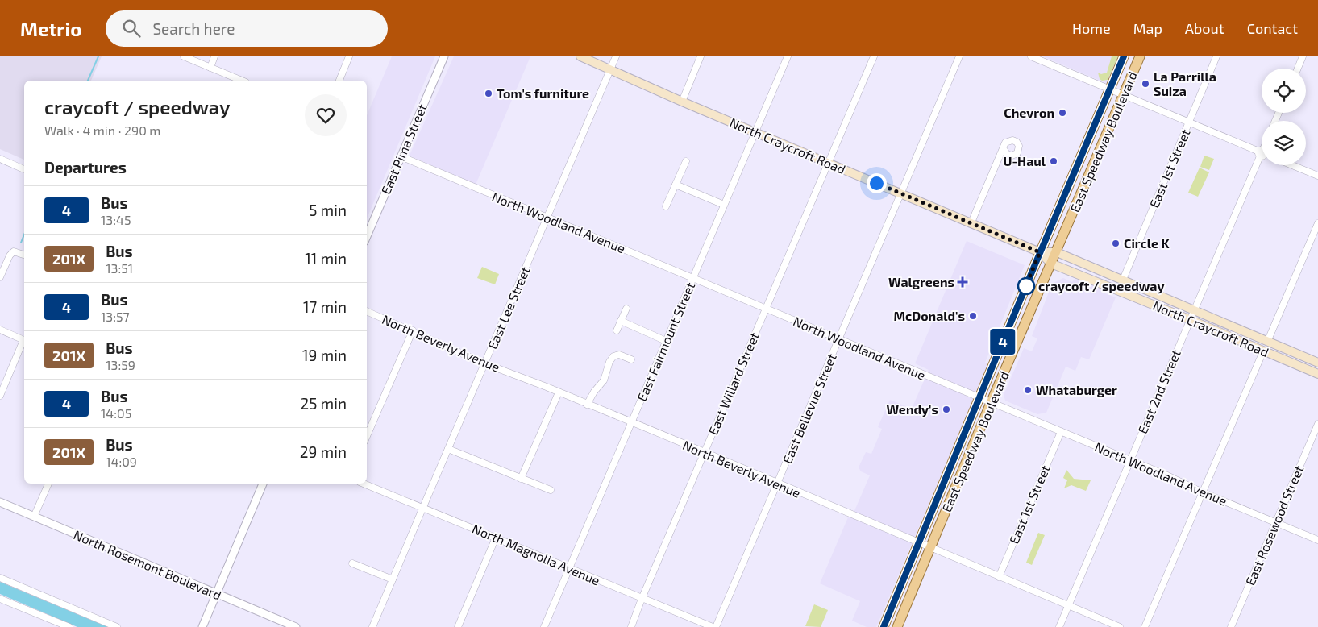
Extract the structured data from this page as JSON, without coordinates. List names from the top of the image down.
{
  "streets": {
    "main road": ["East Speedway Boulevard", "North Craycroft Road"],
    "street": [
      "East Pima Street",
      "East 1st Street",
      "North Woodland Avenue",
      "East Lee Street",
      "East Fairmount Street",
      "North Beverly Avenue",
      "East Willard Street",
      "East 2nd Street",
      "East Bellevue Street",
      "East Rosewood Street",
      "North Magnolia Avenue",
      "North Rosemont Boulevard"
    ]
  },
  "crossings": [
    ["East Speedway Boulevard", "North Craycroft Road"],
    ["East Speedway Boulevard", "North Woodland Avenue"],
    ["East Speedway Boulevard", "North Beverly Avenue"],
    ["North Craycroft Road", "East 1st Street"],
    ["North Craycroft Road", "East Lee Street"],
    ["North Craycroft Road", "East Fairmount Street"],
    ["North Craycroft Road", "East Willard Street"],
    ["North Craycroft Road", "East 2nd Street"],
    ["North Craycroft Road", "East Bellevue Street"],
    ["East Pima Street", "North Woodland Avenue"],
    ["East 1st Street", "North Woodland Avenue"],
    ["East 1st Street", "North Beverly Avenue"],
    ["North Woodland Avenue", "East Lee Street"],
    ["North Woodland Avenue", "East Fairmount Street"],
    ["North Woodland Avenue", "East Willard Street"],
    ["North Woodland Avenue", "East 2nd Street"],
    ["North Woodland Avenue", "East Bellevue Street"],
    ["North Woodland Avenue", "East Rosewood Street"],
    ["East Lee Street", "North Beverly Avenue"],
    ["East Lee Street", "North Magnolia Avenue"],
    ["East Fairmount Street", "North Beverly Avenue"],
    ["East Fairmount Street", "North Magnolia Avenue"],
    ["North Beverly Avenue", "East Willard Street"],
    ["North Beverly Avenue", "East 2nd Street"],
    ["North Beverly Avenue", "East Bellevue Street"],
    ["East Willard Street", "North Magnolia Avenue"]
  ],
  "places": {
    "other": [
      "La Parrilla Suiza",
      "Tom's furniture",
      "Chevron",
      "U-Haul",
      "Circle K",
      "craycoft / speedway",
      "McDonald's",
      "Whataburger",
      "Wendy's"
    ],
    "health": ["Walgreens"]
  },
  "lines": ["bus line 4"],
  "page": {
    "header": "Metrio",
    "search": "Search here",
    "nav": [
      "Home",
      "Map",
      "About",
      "Contact"
    ],
    "on_map": "4",
    "heading": [
      ["craycoft / speedway", "Walk · 4 min · 290 m"],
      "Departures"
    ],
    "list": [
      {
        "mark": "4",
        "name": "Bus",
        "note": "13:45",
        "value": "5 min"
      },
      {
        "mark": "201X",
        "name": "Bus",
        "note": "13:51",
        "value": "11 min"
      },
      {
        "mark": "4",
        "name": "Bus",
        "note": "13:57",
        "value": "17 min"
      },
      {
        "mark": "201X",
        "name": "Bus",
        "note": "13:59",
        "value": "19 min"
      },
      {
        "mark": "4",
        "name": "Bus",
        "note": "14:05",
        "value": "25 min"
      },
      {
        "mark": "201X",
        "name": "Bus",
        "note": "14:09",
        "value": "29 min"
      }
    ]
  }
}
